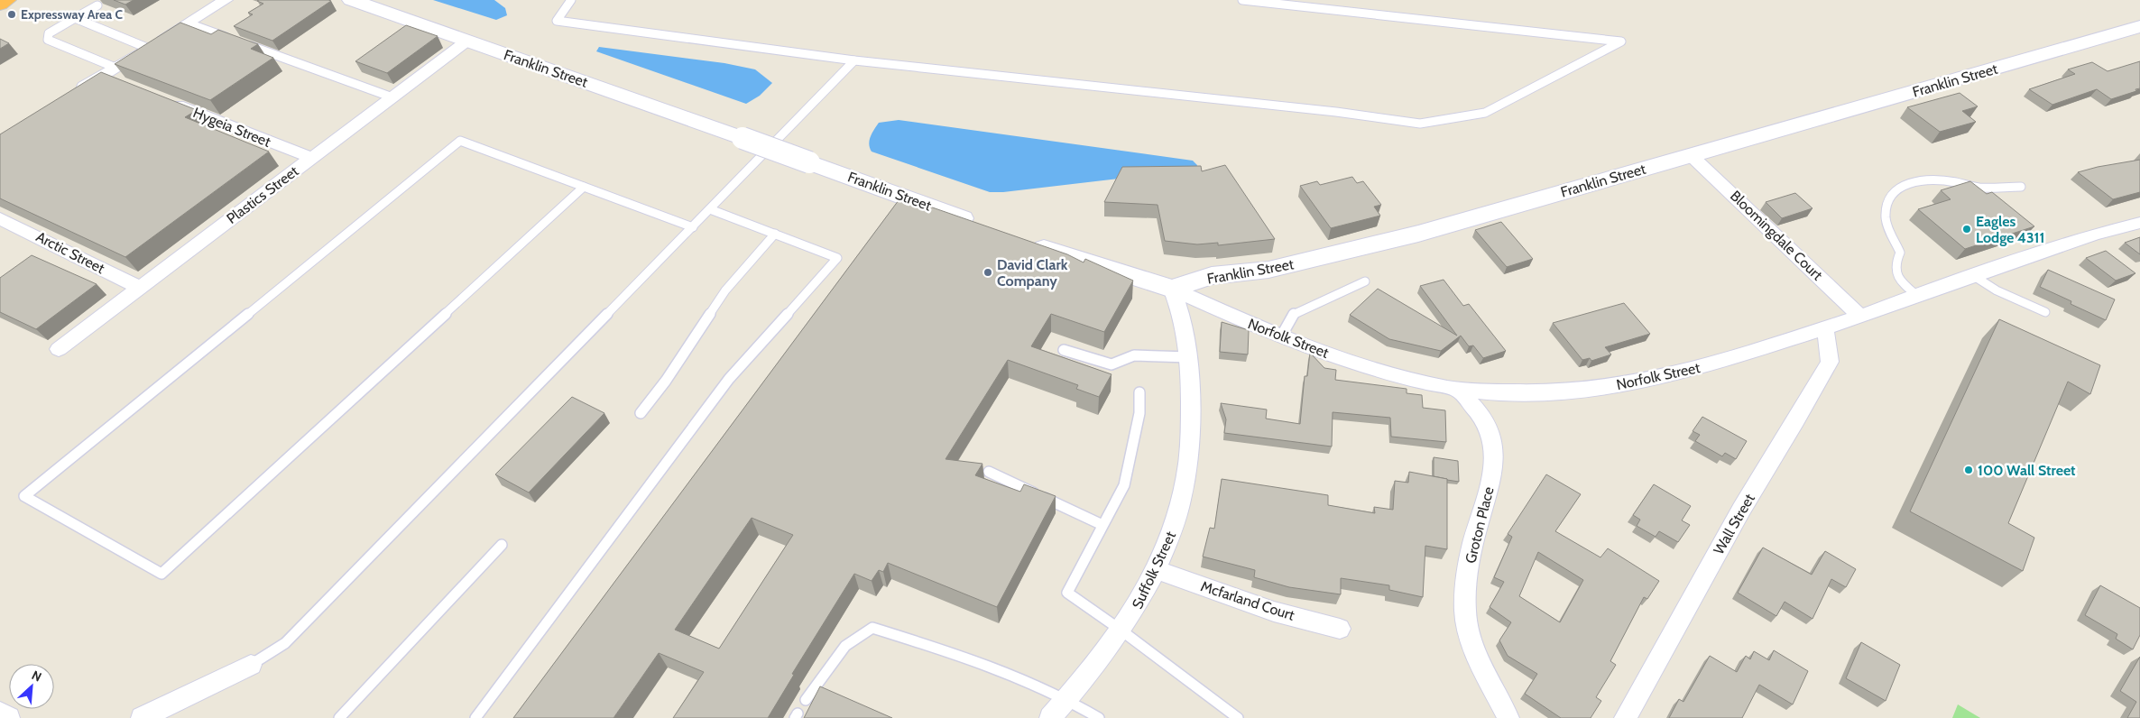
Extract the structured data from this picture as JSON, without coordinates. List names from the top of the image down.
{
  "streets": {
    "main road": ["Franklin Street"],
    "street": [
      "Hygeia Street",
      "Plastics Street",
      "Bloomingdale Court",
      "Arctic Street",
      "Norfolk Street",
      "Wall Street",
      "Groton Place",
      "Suffolk Street",
      "Mcfarland Court"
    ]
  },
  "crossings": [
    ["Franklin Street", "Plastics Street"],
    ["Franklin Street", "Bloomingdale Court"],
    ["Franklin Street", "Norfolk Street"],
    ["Franklin Street", "Suffolk Street"],
    ["Hygeia Street", "Plastics Street"],
    ["Plastics Street", "Arctic Street"],
    ["Bloomingdale Court", "Norfolk Street"],
    ["Norfolk Street", "Wall Street"],
    ["Norfolk Street", "Groton Place"],
    ["Norfolk Street", "Suffolk Street"],
    ["Suffolk Street", "Mcfarland Court"]
  ],
  "places": [
    "Expressway Area C",
    "Eagles Lodge 4311",
    "David Clark Company",
    "100 Wall Street"
  ],
  "north": "top right"
}
